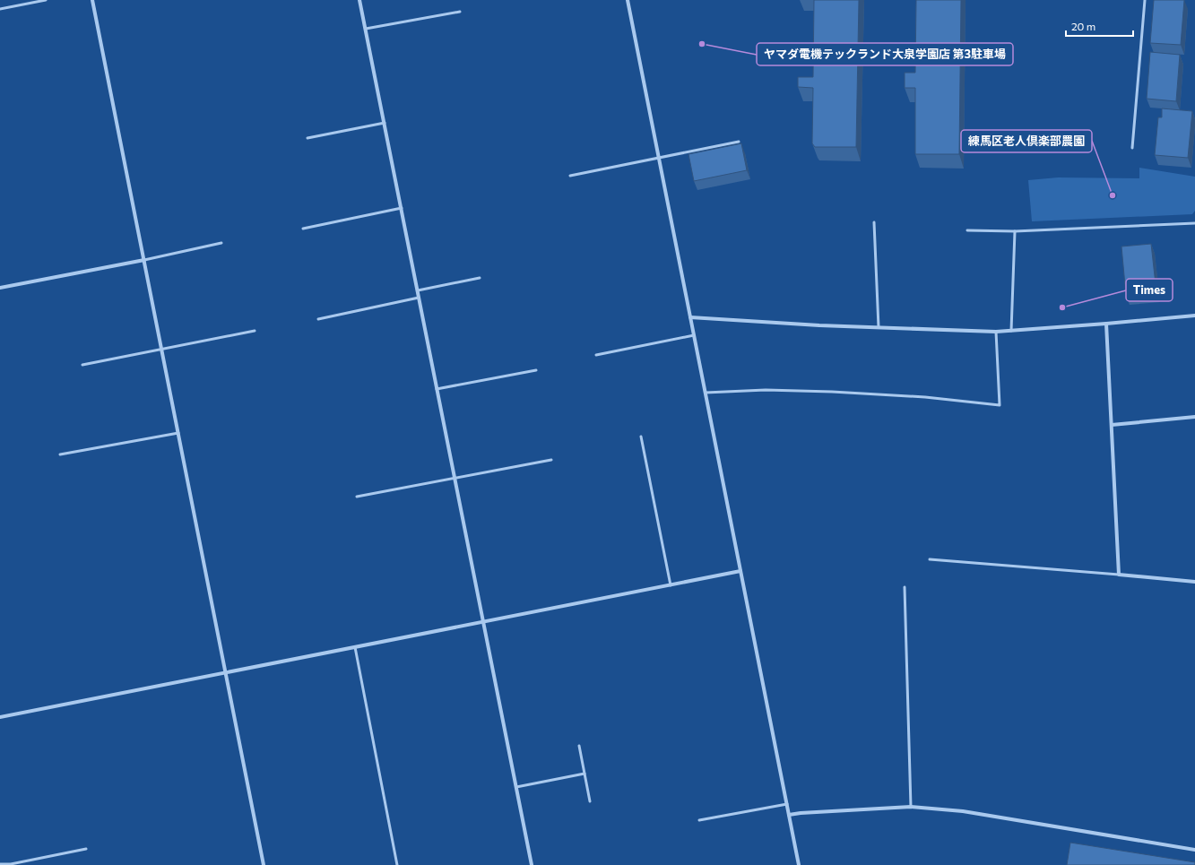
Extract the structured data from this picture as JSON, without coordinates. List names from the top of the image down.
{
  "places": ["ヤマダ電機テックランド大泉学園店 第3駐車場", "練馬区老人倶楽部農園", "Times"],
  "scale_bar": "20 m"
}
